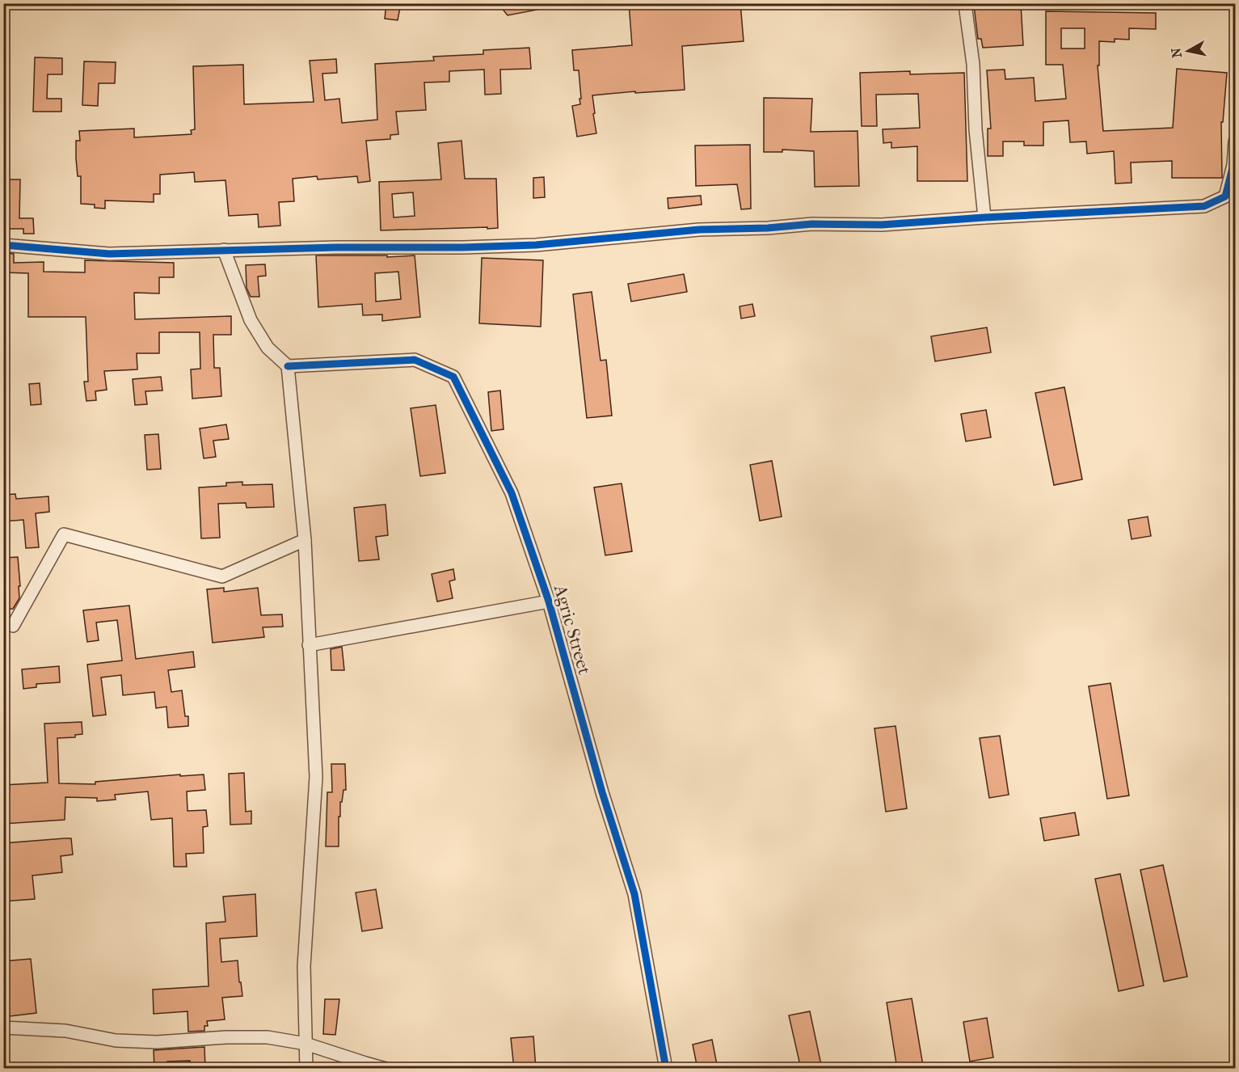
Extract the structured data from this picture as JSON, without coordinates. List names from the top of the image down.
{
  "streets": {
    "street": ["Agric Street"]
  },
  "north": "left"
}
